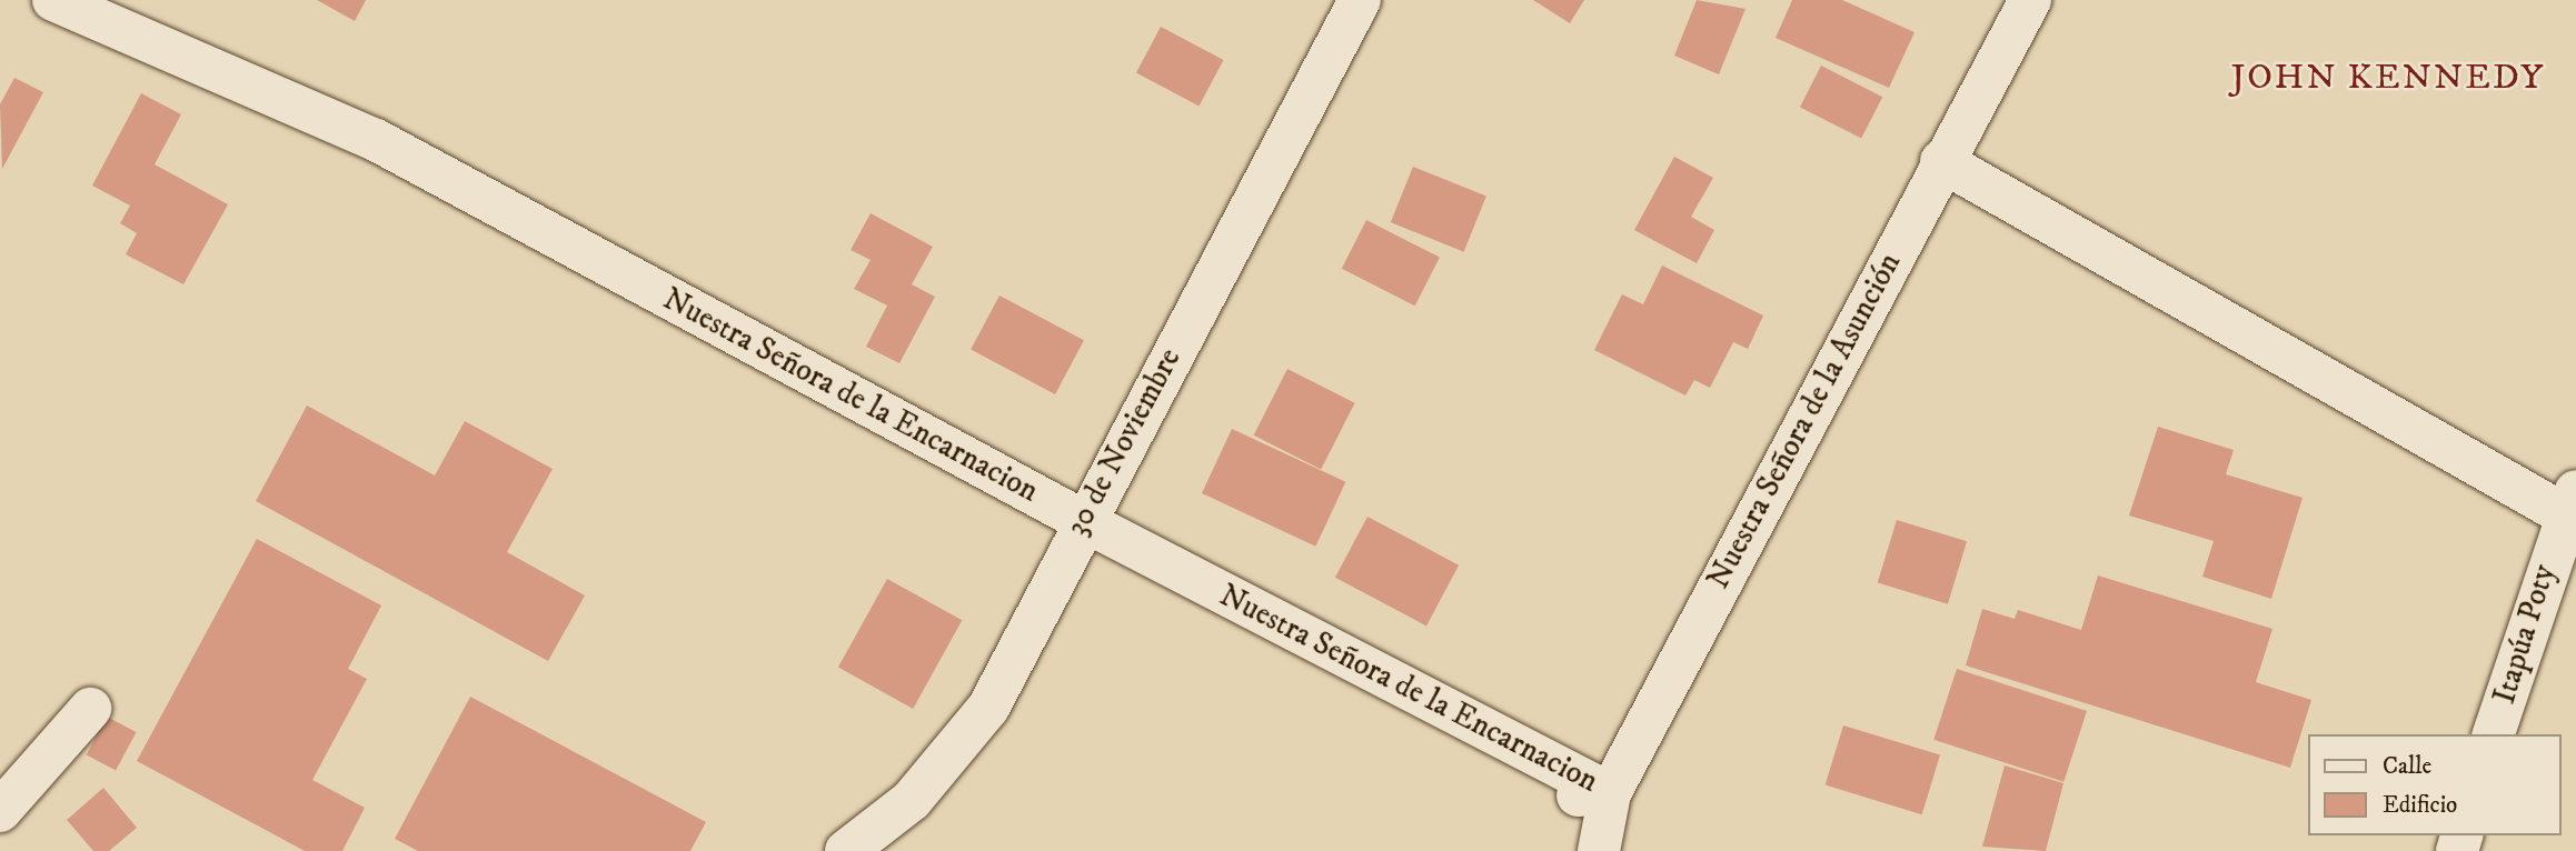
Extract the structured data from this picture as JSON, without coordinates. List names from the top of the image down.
{
  "streets": {
    "street": [
      "Nuestra Señora de la Encarnacion",
      "Nuestra Señora de la Asunción",
      "30 de Noviembre",
      "Itapúa Poty"
    ]
  },
  "crossings": [
    ["Nuestra Señora de la Encarnacion", "Nuestra Señora de la Asunción"],
    ["Nuestra Señora de la Encarnacion", "30 de Noviembre"]
  ],
  "districts": ["JOHN KENNEDY"],
  "legend": ["Calle", "Edificio"]
}
